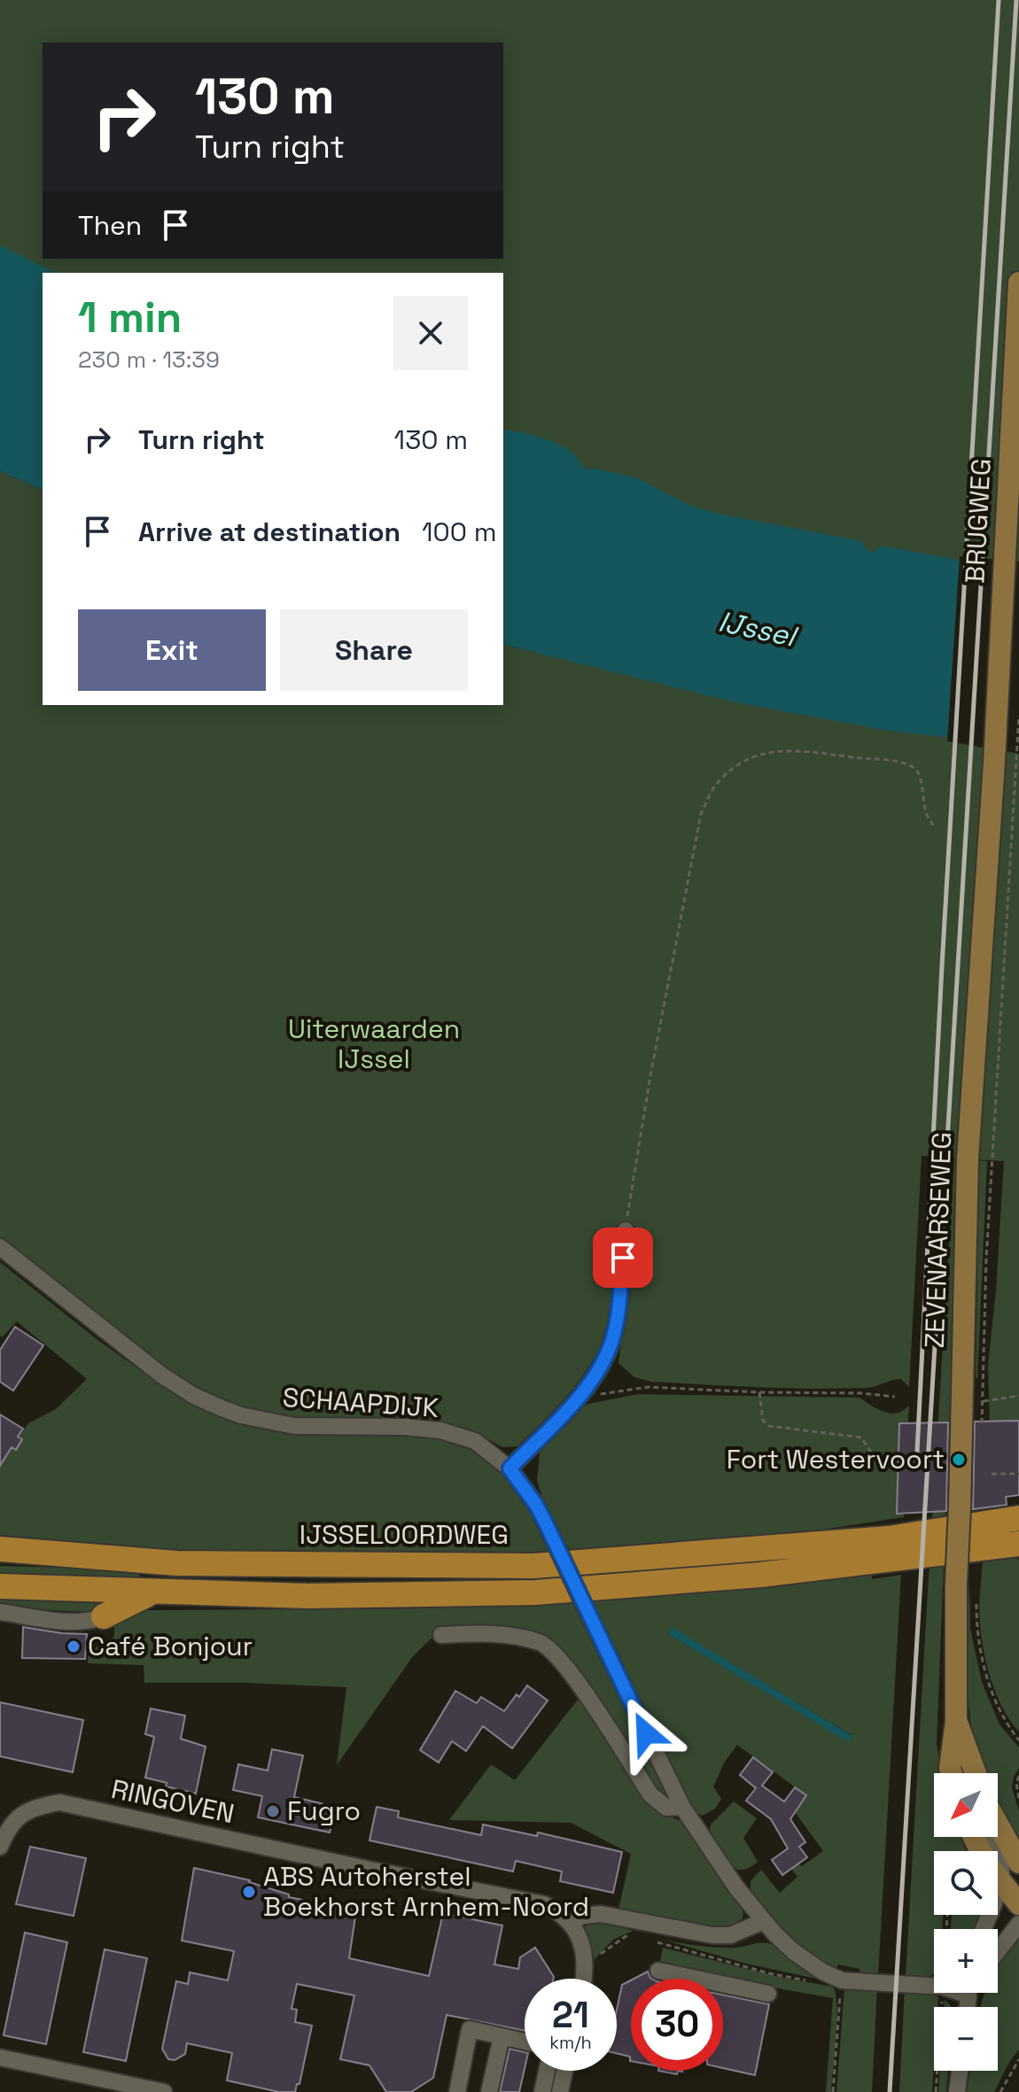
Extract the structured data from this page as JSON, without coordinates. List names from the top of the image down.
{
  "streets": {
    "highway": ["IJSSELOORDWEG"],
    "main road": ["BRUGWEG", "ZEVENAARSEWEG"],
    "street": ["SCHAAPDIJK", "RINGOVEN"]
  },
  "crossings": [
    ["BRUGWEG", "ZEVENAARSEWEG"]
  ],
  "water": ["IJssel"],
  "parks": ["Uiterwaarden IJssel"],
  "places": [
    "Fort Westervoort",
    "Café Bonjour",
    "Fugro",
    "ABS Autoherstel Boekhorst Arnhem-Noord"
  ],
  "north": "bottom left",
  "page": {
    "turn": ["130 m", "Turn right"],
    "then": "Then",
    "heading": ["1 min", "230 m · 13:39"],
    "list": [
      {
        "name": "Turn right",
        "value": "130 m"
      },
      {
        "name": "Arrive at destination",
        "value": "100 m"
      }
    ],
    "buttons": ["Exit", "Share"],
    "map_buttons": ["+", "−"],
    "speed": "21 km/h",
    "limit": "30"
  }
}
